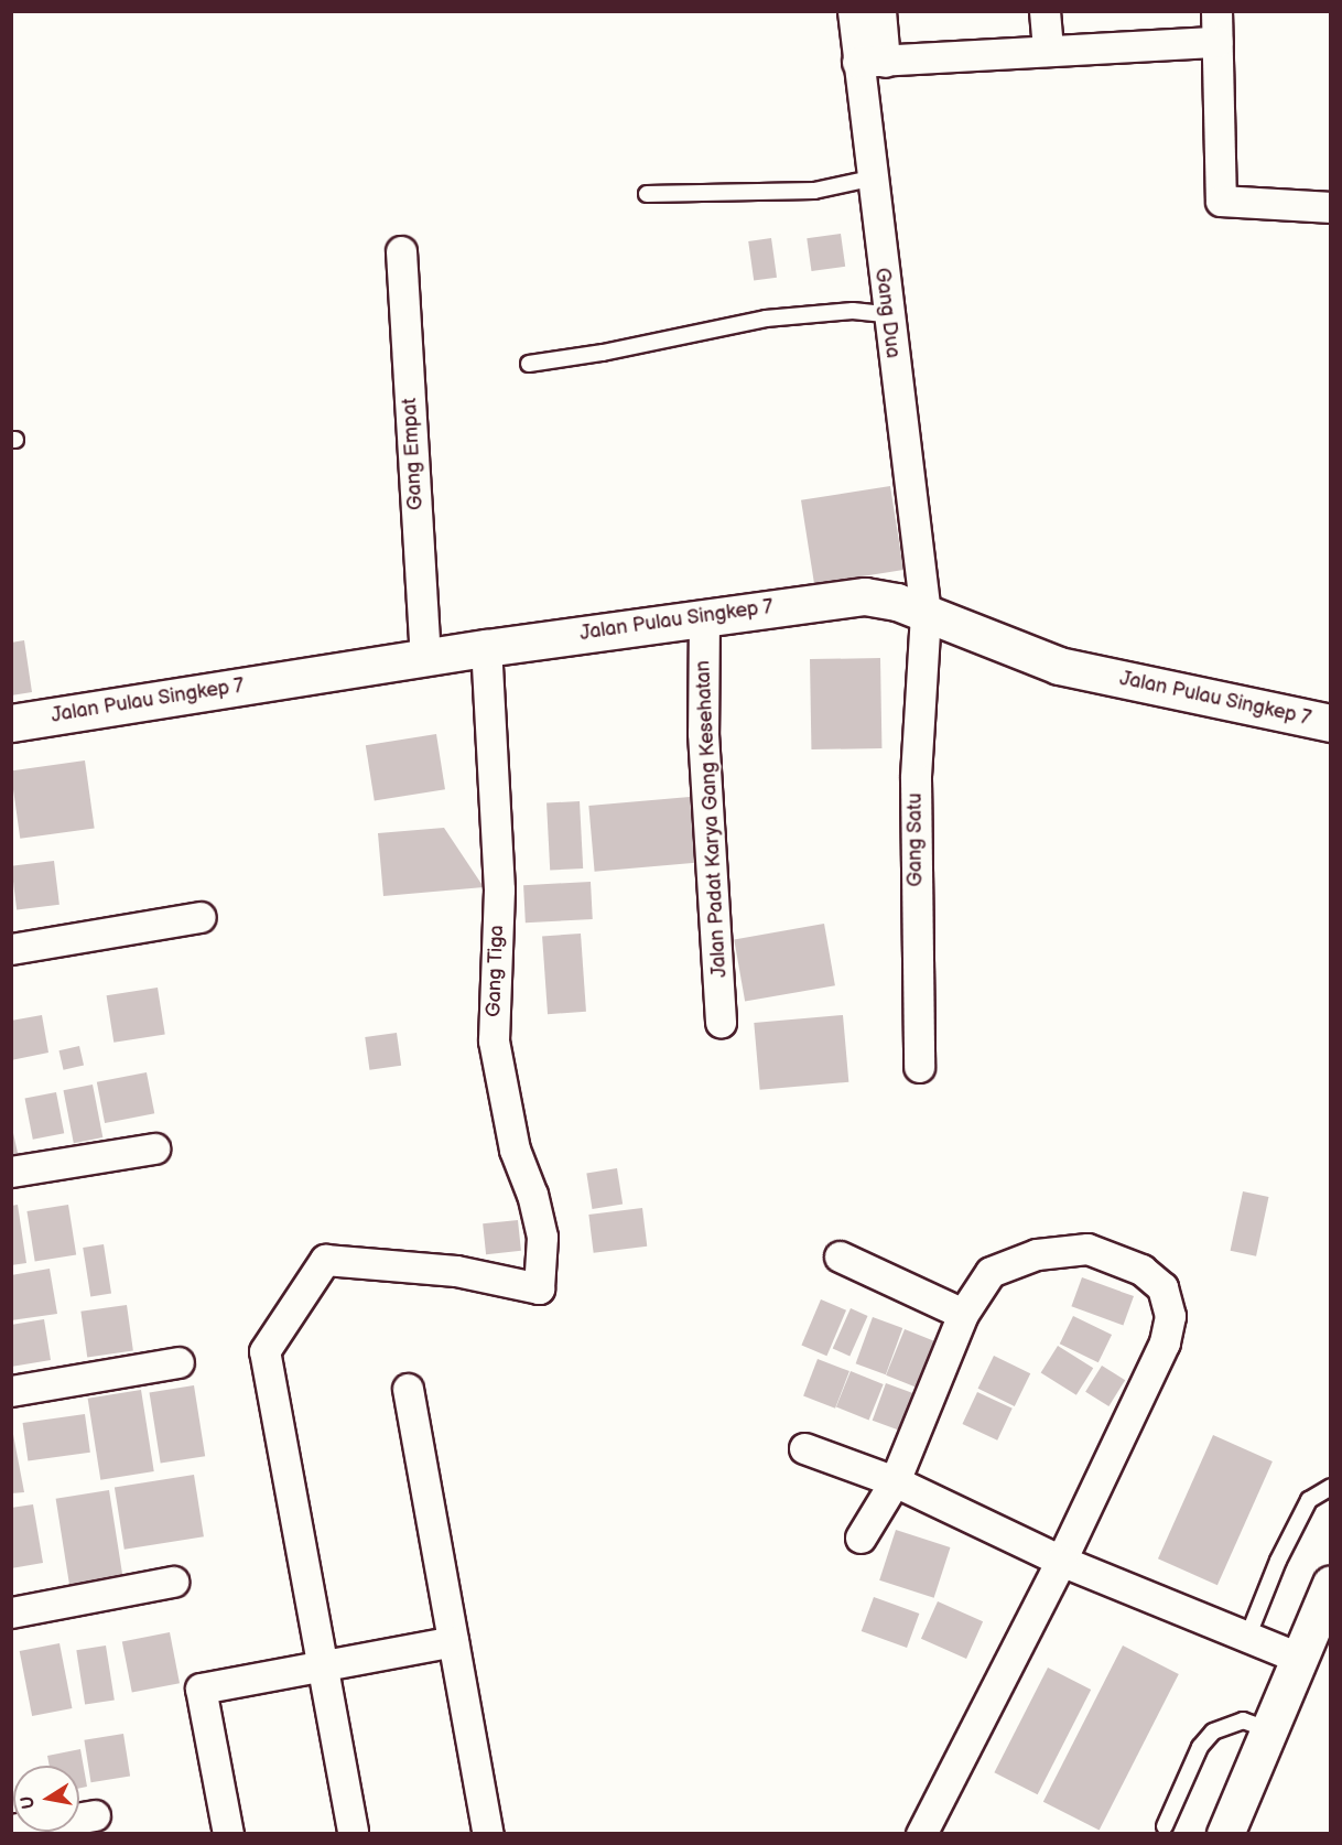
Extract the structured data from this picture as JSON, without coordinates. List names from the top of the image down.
{
  "streets": {
    "street": [
      "Gang Dua",
      "Gang Empat",
      "Jalan Pulau Singkep 7",
      "Jalan Padat Karya Gang Kesehatan",
      "Gang Satu",
      "Gang Tiga"
    ]
  },
  "crossings": [
    ["Gang Dua", "Jalan Pulau Singkep 7"],
    ["Gang Dua", "Gang Satu"],
    ["Gang Empat", "Jalan Pulau Singkep 7"],
    ["Jalan Pulau Singkep 7", "Jalan Padat Karya Gang Kesehatan"],
    ["Jalan Pulau Singkep 7", "Gang Satu"],
    ["Jalan Pulau Singkep 7", "Gang Tiga"]
  ],
  "north": "left"
}
